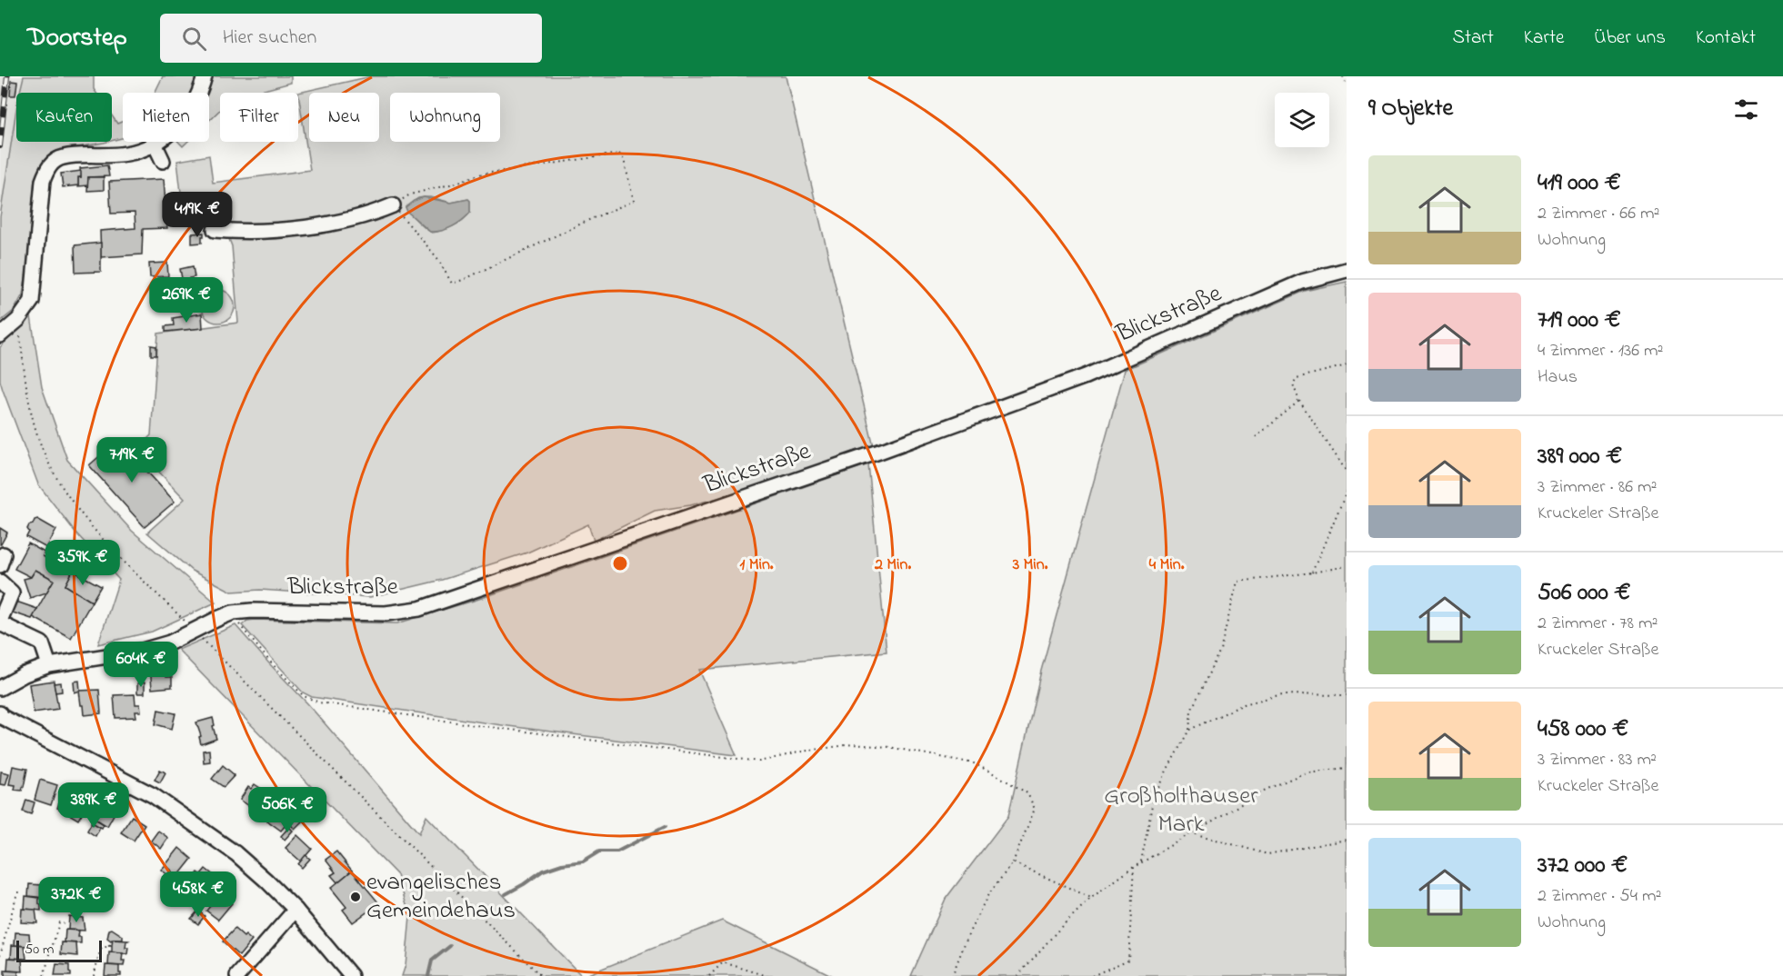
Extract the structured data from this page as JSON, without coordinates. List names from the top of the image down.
{
  "streets": {
    "street": ["Blickstraße"]
  },
  "parks": ["Großholthauser Mark"],
  "places": ["evangelisches Gemeindehaus"],
  "scale_bar": "50 m",
  "page": {
    "header": "Doorstep",
    "search": "Hier suchen",
    "nav": [
      "Start",
      "Karte",
      "Über uns",
      "Kontakt"
    ],
    "heading": "9 Objekte",
    "chip": [
      "Kaufen",
      "Mieten",
      "Filter",
      "Neu",
      "Wohnung"
    ],
    "list": [
      {
        "name": "419 000 €",
        "note": "2 Zimmer · 66 m² · Wohnung"
      },
      {
        "name": "719 000 €",
        "note": "4 Zimmer · 136 m² · Haus"
      },
      {
        "name": "389 000 €",
        "note": "3 Zimmer · 86 m² · Kruckeler Straße"
      },
      {
        "name": "506 000 €",
        "note": "2 Zimmer · 78 m² · Kruckeler Straße"
      },
      {
        "name": "458 000 €",
        "note": "3 Zimmer · 83 m² · Kruckeler Straße"
      },
      {
        "name": "372 000 €",
        "note": "2 Zimmer · 54 m² · Wohnung"
      }
    ],
    "price": [
      "419K €",
      "269K €",
      "719K €",
      "359K €",
      "604K €",
      "389K €",
      "506K €",
      "458K €",
      "372K €"
    ],
    "scale": "50 m"
  },
  "rings": [
    "1 Min.",
    "2 Min.",
    "3 Min.",
    "4 Min."
  ]
}
